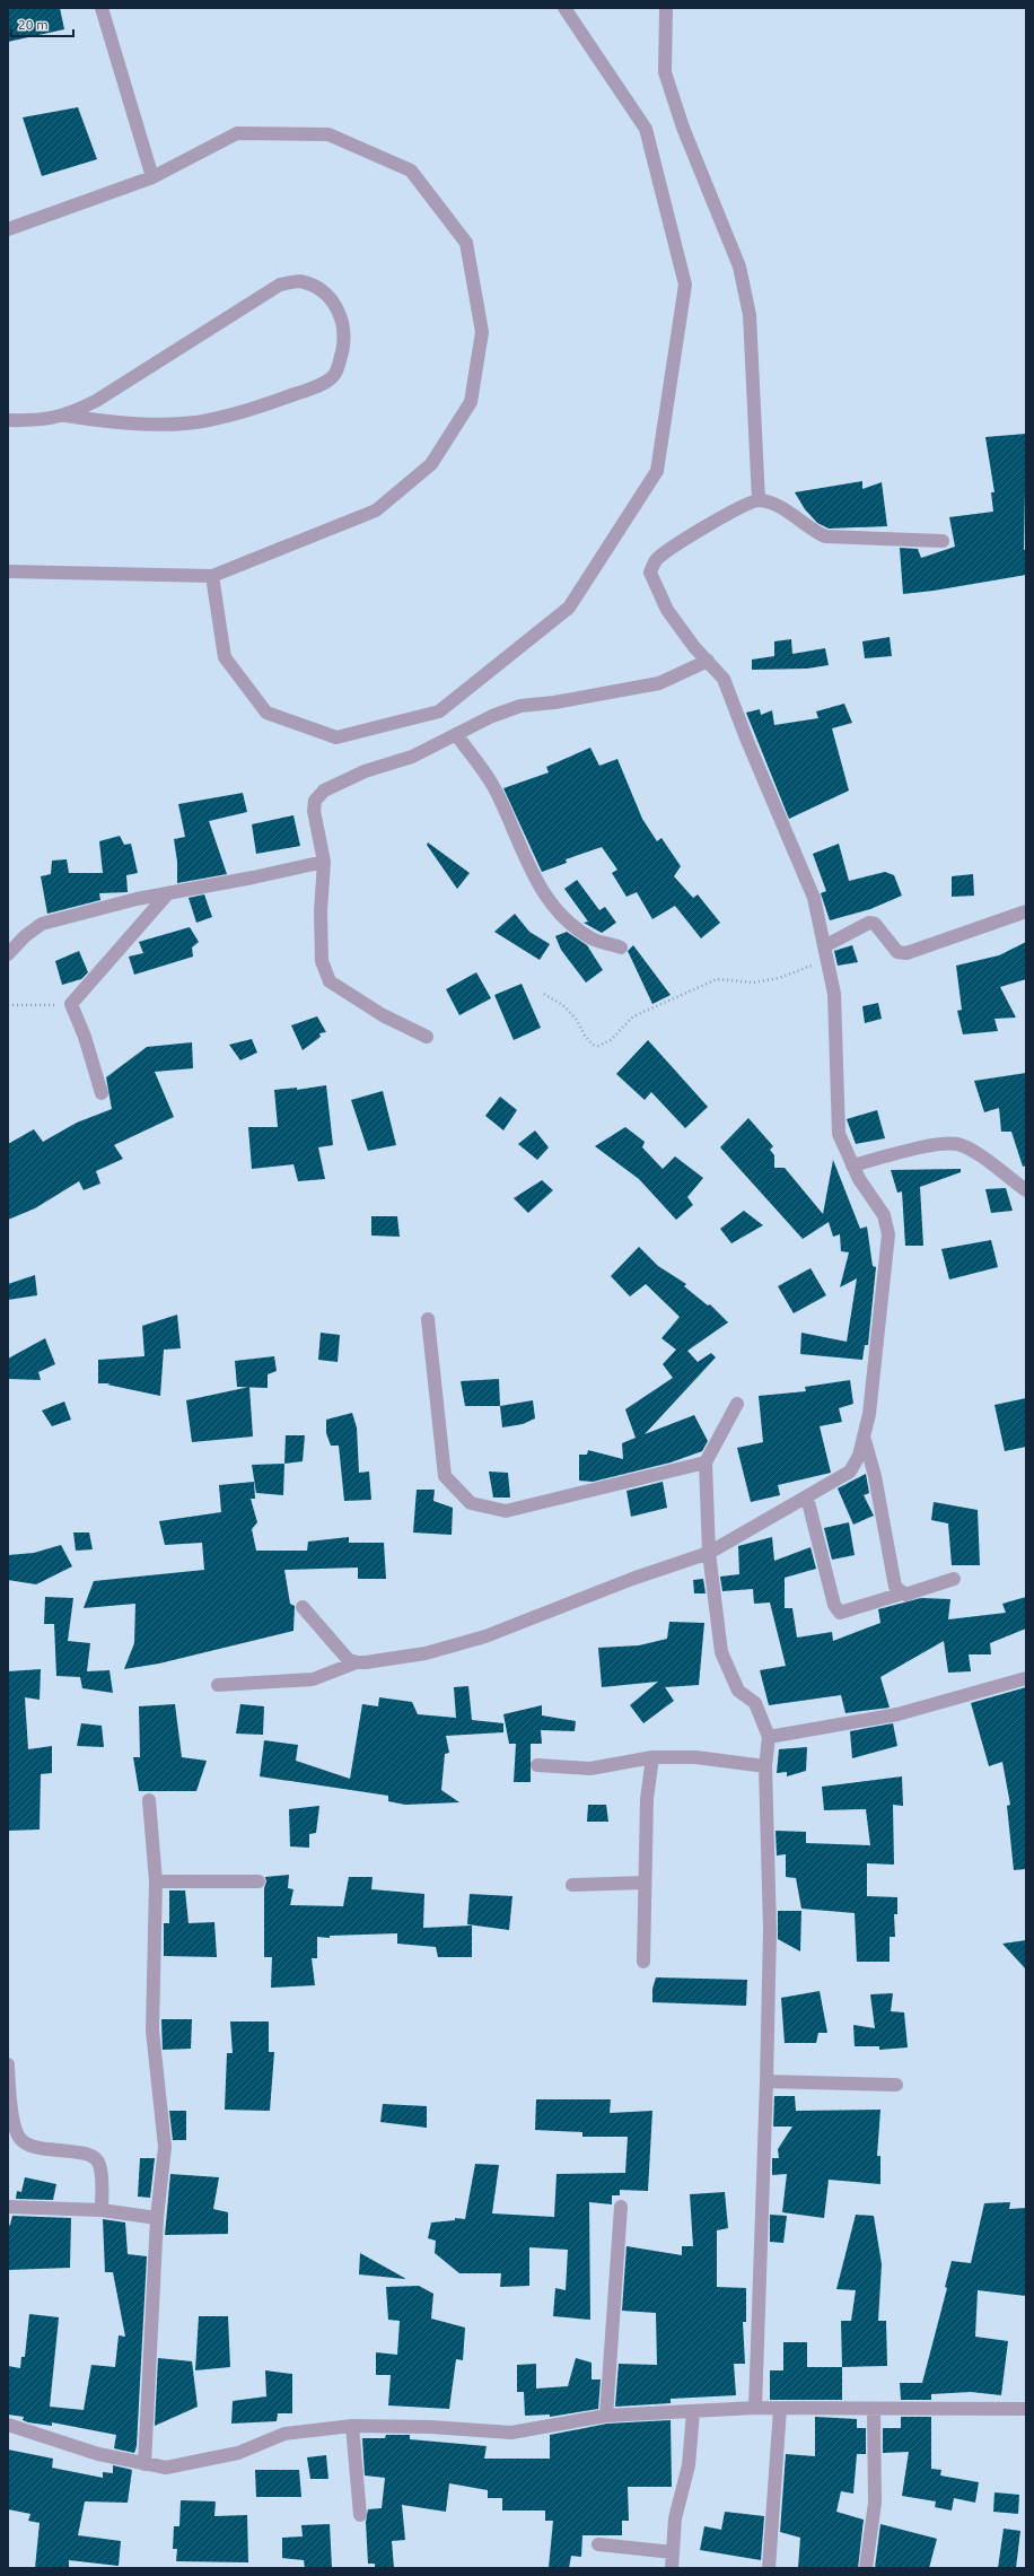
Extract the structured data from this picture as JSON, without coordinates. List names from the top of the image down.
{
  "scale_bar": "20 m"
}
